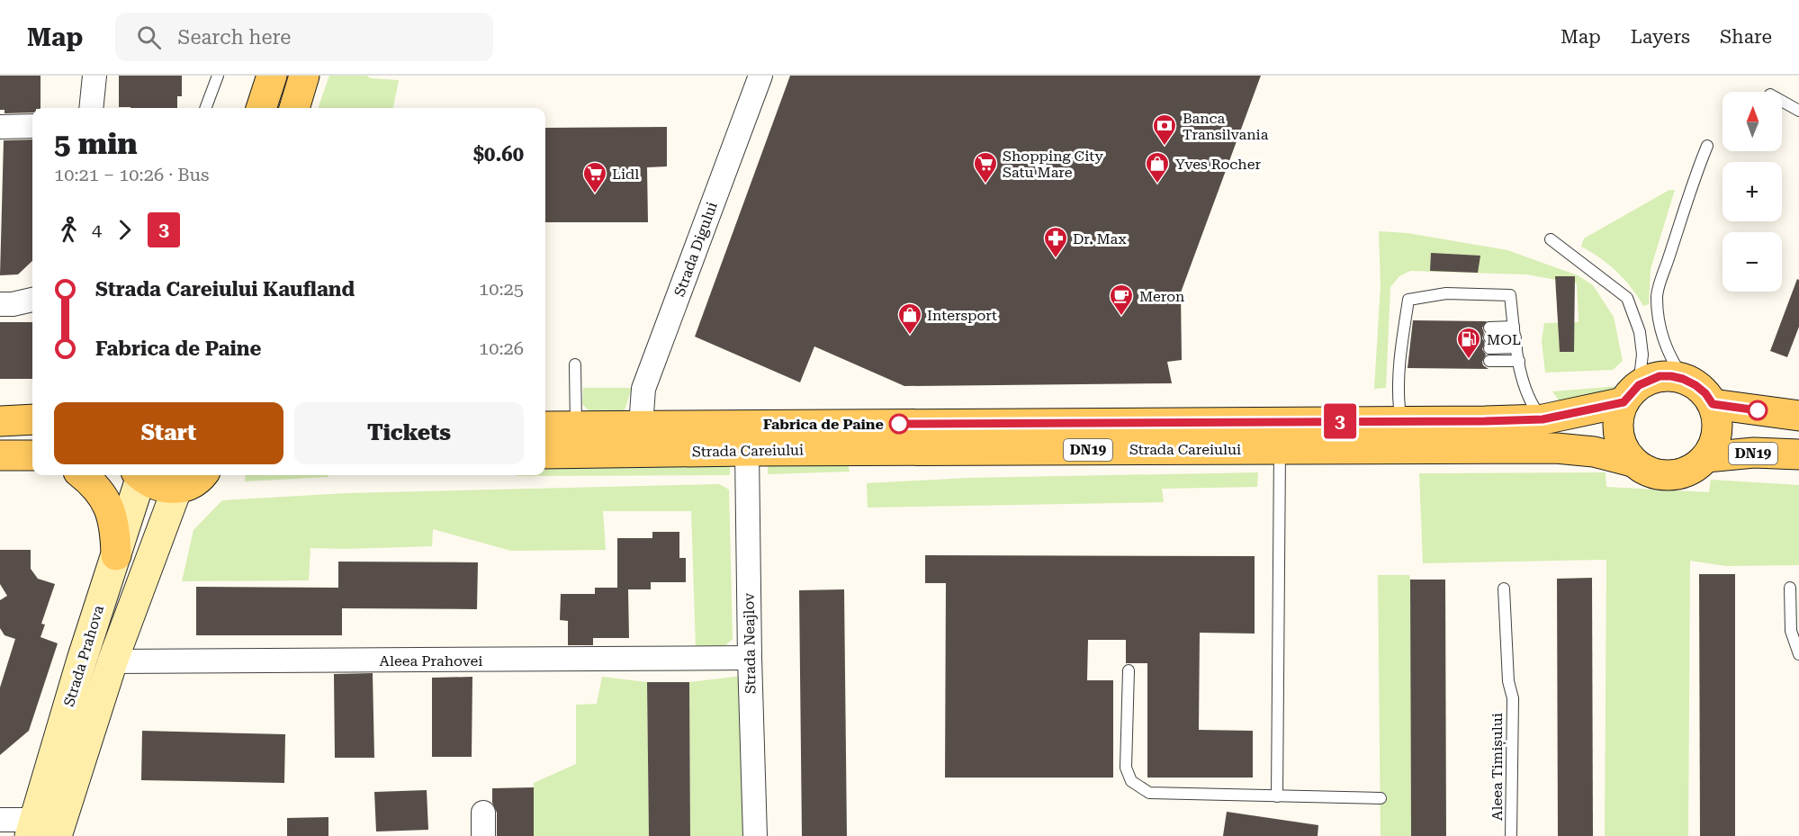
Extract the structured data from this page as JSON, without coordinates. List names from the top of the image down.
{
  "streets": {
    "main road": ["Strada Careiului", "DN19"],
    "street": [
      "Strada Digului",
      "Strada Neajlov",
      "Strada Prahova",
      "Aleea Prahovei"
    ],
    "lane": ["Aleea Timișului"]
  },
  "crossings": [
    ["Strada Digului", "Strada Careiului"],
    ["Strada Careiului", "DN19"],
    ["Strada Careiului", "Strada Neajlov"],
    ["Strada Neajlov", "Aleea Prahovei"],
    ["Strada Prahova", "Aleea Prahovei"]
  ],
  "places": {
    "bank": ["Banca Transilvania"],
    "supermarket": ["Shopping City Satu Mare", "Lidl"],
    "shop": ["Yves Rocher", "Intersport"],
    "pharmacy": ["Dr. Max"],
    "cafe": ["Meron"],
    "fuel station": ["MOL"],
    "other": ["Fabrica de Paine"]
  },
  "lines": ["bus line 3"],
  "north": "top",
  "page": {
    "header": "Map",
    "search": "Search here",
    "nav": ["Map", "Layers", "Share"],
    "on_map": "3",
    "map_buttons": ["+", "−"],
    "heading": ["5 min", "10:21 – 10:26 · Bus", "$0.60"],
    "legs": ["4", "3"],
    "list": [
      {
        "name": "Strada Careiului Kaufland",
        "value": "10:25"
      },
      {
        "name": "Fabrica de Paine",
        "value": "10:26"
      }
    ],
    "buttons": ["Start", "Tickets"]
  }
}
